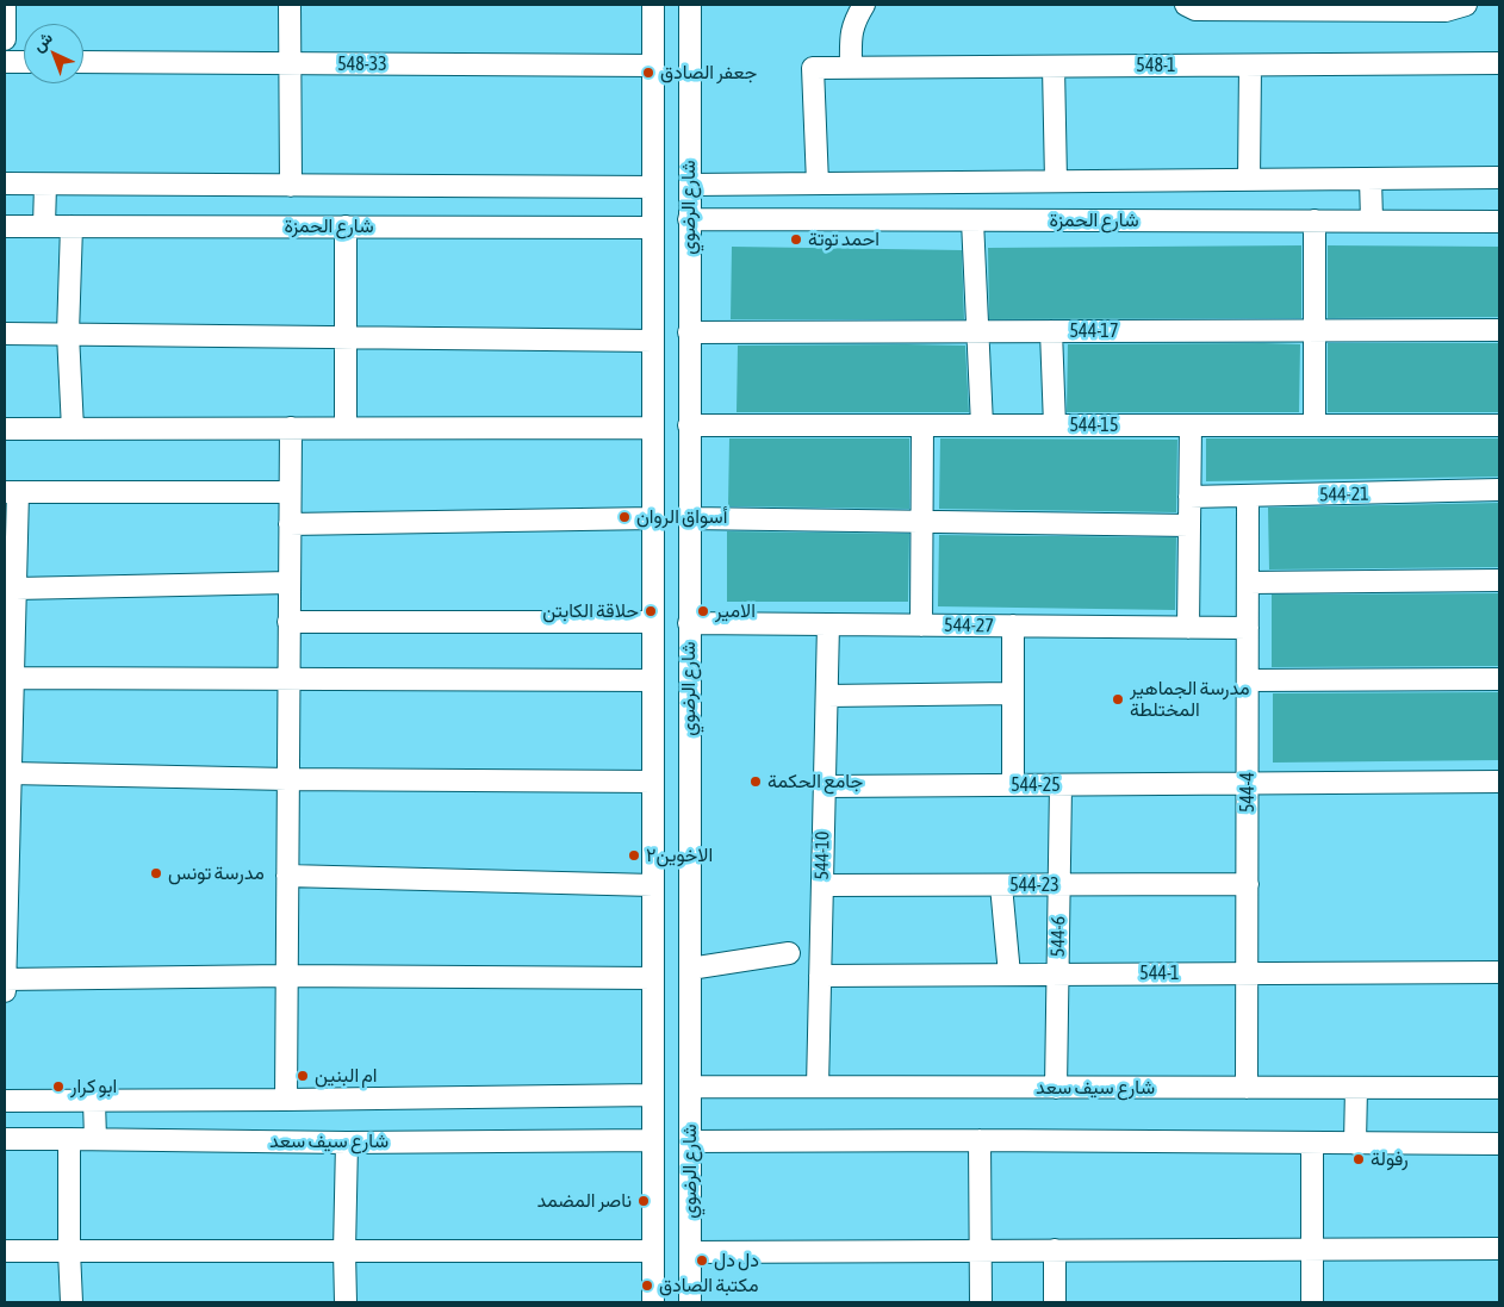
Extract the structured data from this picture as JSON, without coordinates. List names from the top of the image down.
{
  "streets": {
    "street": [
      "548-33",
      "548-1",
      "شارع الرضوي",
      "شارع الحمزة",
      "544-17",
      "544-15",
      "544-21",
      "544-27",
      "544-25",
      "544-4",
      "544-10",
      "544-23",
      "544-6",
      "544-1",
      "شارع سيف سعد"
    ]
  },
  "crossings": [
    ["548-33", "شارع الرضوي"],
    ["548-1", "شارع الحمزة"],
    ["شارع الرضوي", "شارع الحمزة"],
    ["شارع الرضوي", "544-17"],
    ["شارع الرضوي", "544-15"],
    ["شارع الرضوي", "544-27"],
    ["شارع الرضوي", "شارع سيف سعد"],
    ["544-21", "544-4"],
    ["544-27", "544-4"],
    ["544-27", "544-10"],
    ["544-25", "544-4"],
    ["544-25", "544-10"],
    ["544-25", "544-6"],
    ["544-4", "544-23"],
    ["544-4", "544-1"],
    ["544-4", "شارع سيف سعد"],
    ["544-10", "544-23"],
    ["544-10", "544-1"],
    ["544-10", "شارع سيف سعد"],
    ["544-23", "544-6"],
    ["544-6", "544-1"],
    ["544-6", "شارع سيف سعد"]
  ],
  "places": [
    "جعفر الصادق",
    "احمد توتة",
    "أسواق الروان",
    "حلاقة الكابتن",
    "الامير",
    "مدرسة الجماهير المختلطة",
    "جامع الحكمة",
    "الاخوين٢",
    "مدرسة تونس",
    "ام البنين",
    "ابو كرار",
    "رفولة",
    "ناصر المضمد",
    "دل دل",
    "مكتبة الصادق"
  ],
  "north": "top left"
}
